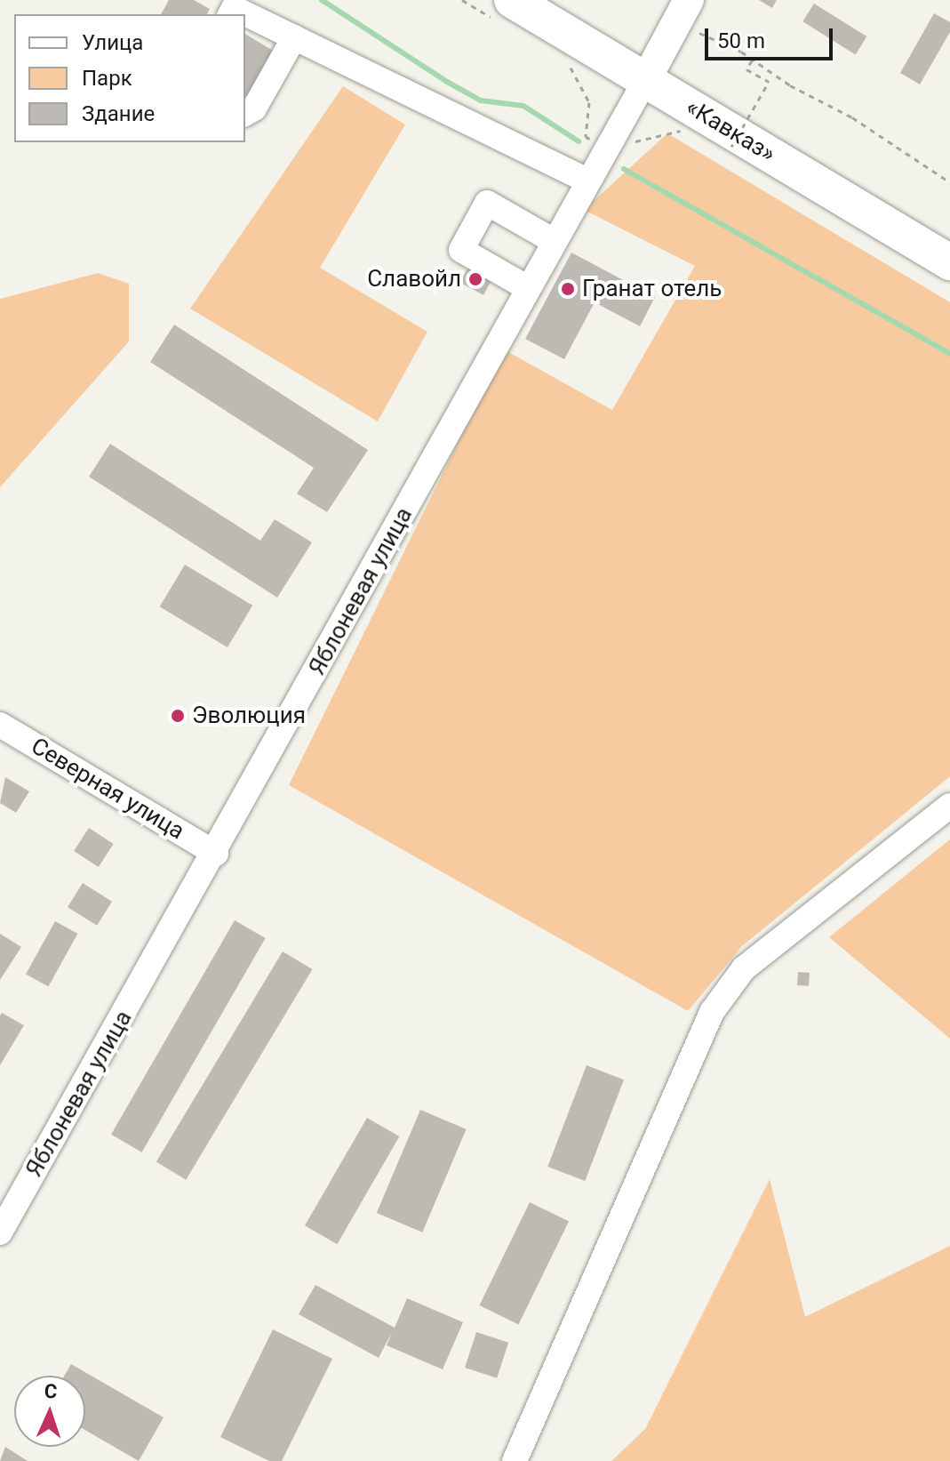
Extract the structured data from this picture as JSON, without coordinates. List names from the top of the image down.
{
  "streets": {
    "highway": ["«Кавказ»"],
    "street": ["Яблоневая улица", "Северная улица"]
  },
  "crossings": [
    ["«Кавказ»", "Яблоневая улица"],
    ["Яблоневая улица", "Северная улица"]
  ],
  "places": ["Славойл", "Гранат отель", "Эволюция"],
  "legend": ["Улица", "Парк", "Здание"],
  "scale_bar": "50 m",
  "north": "top"
}
